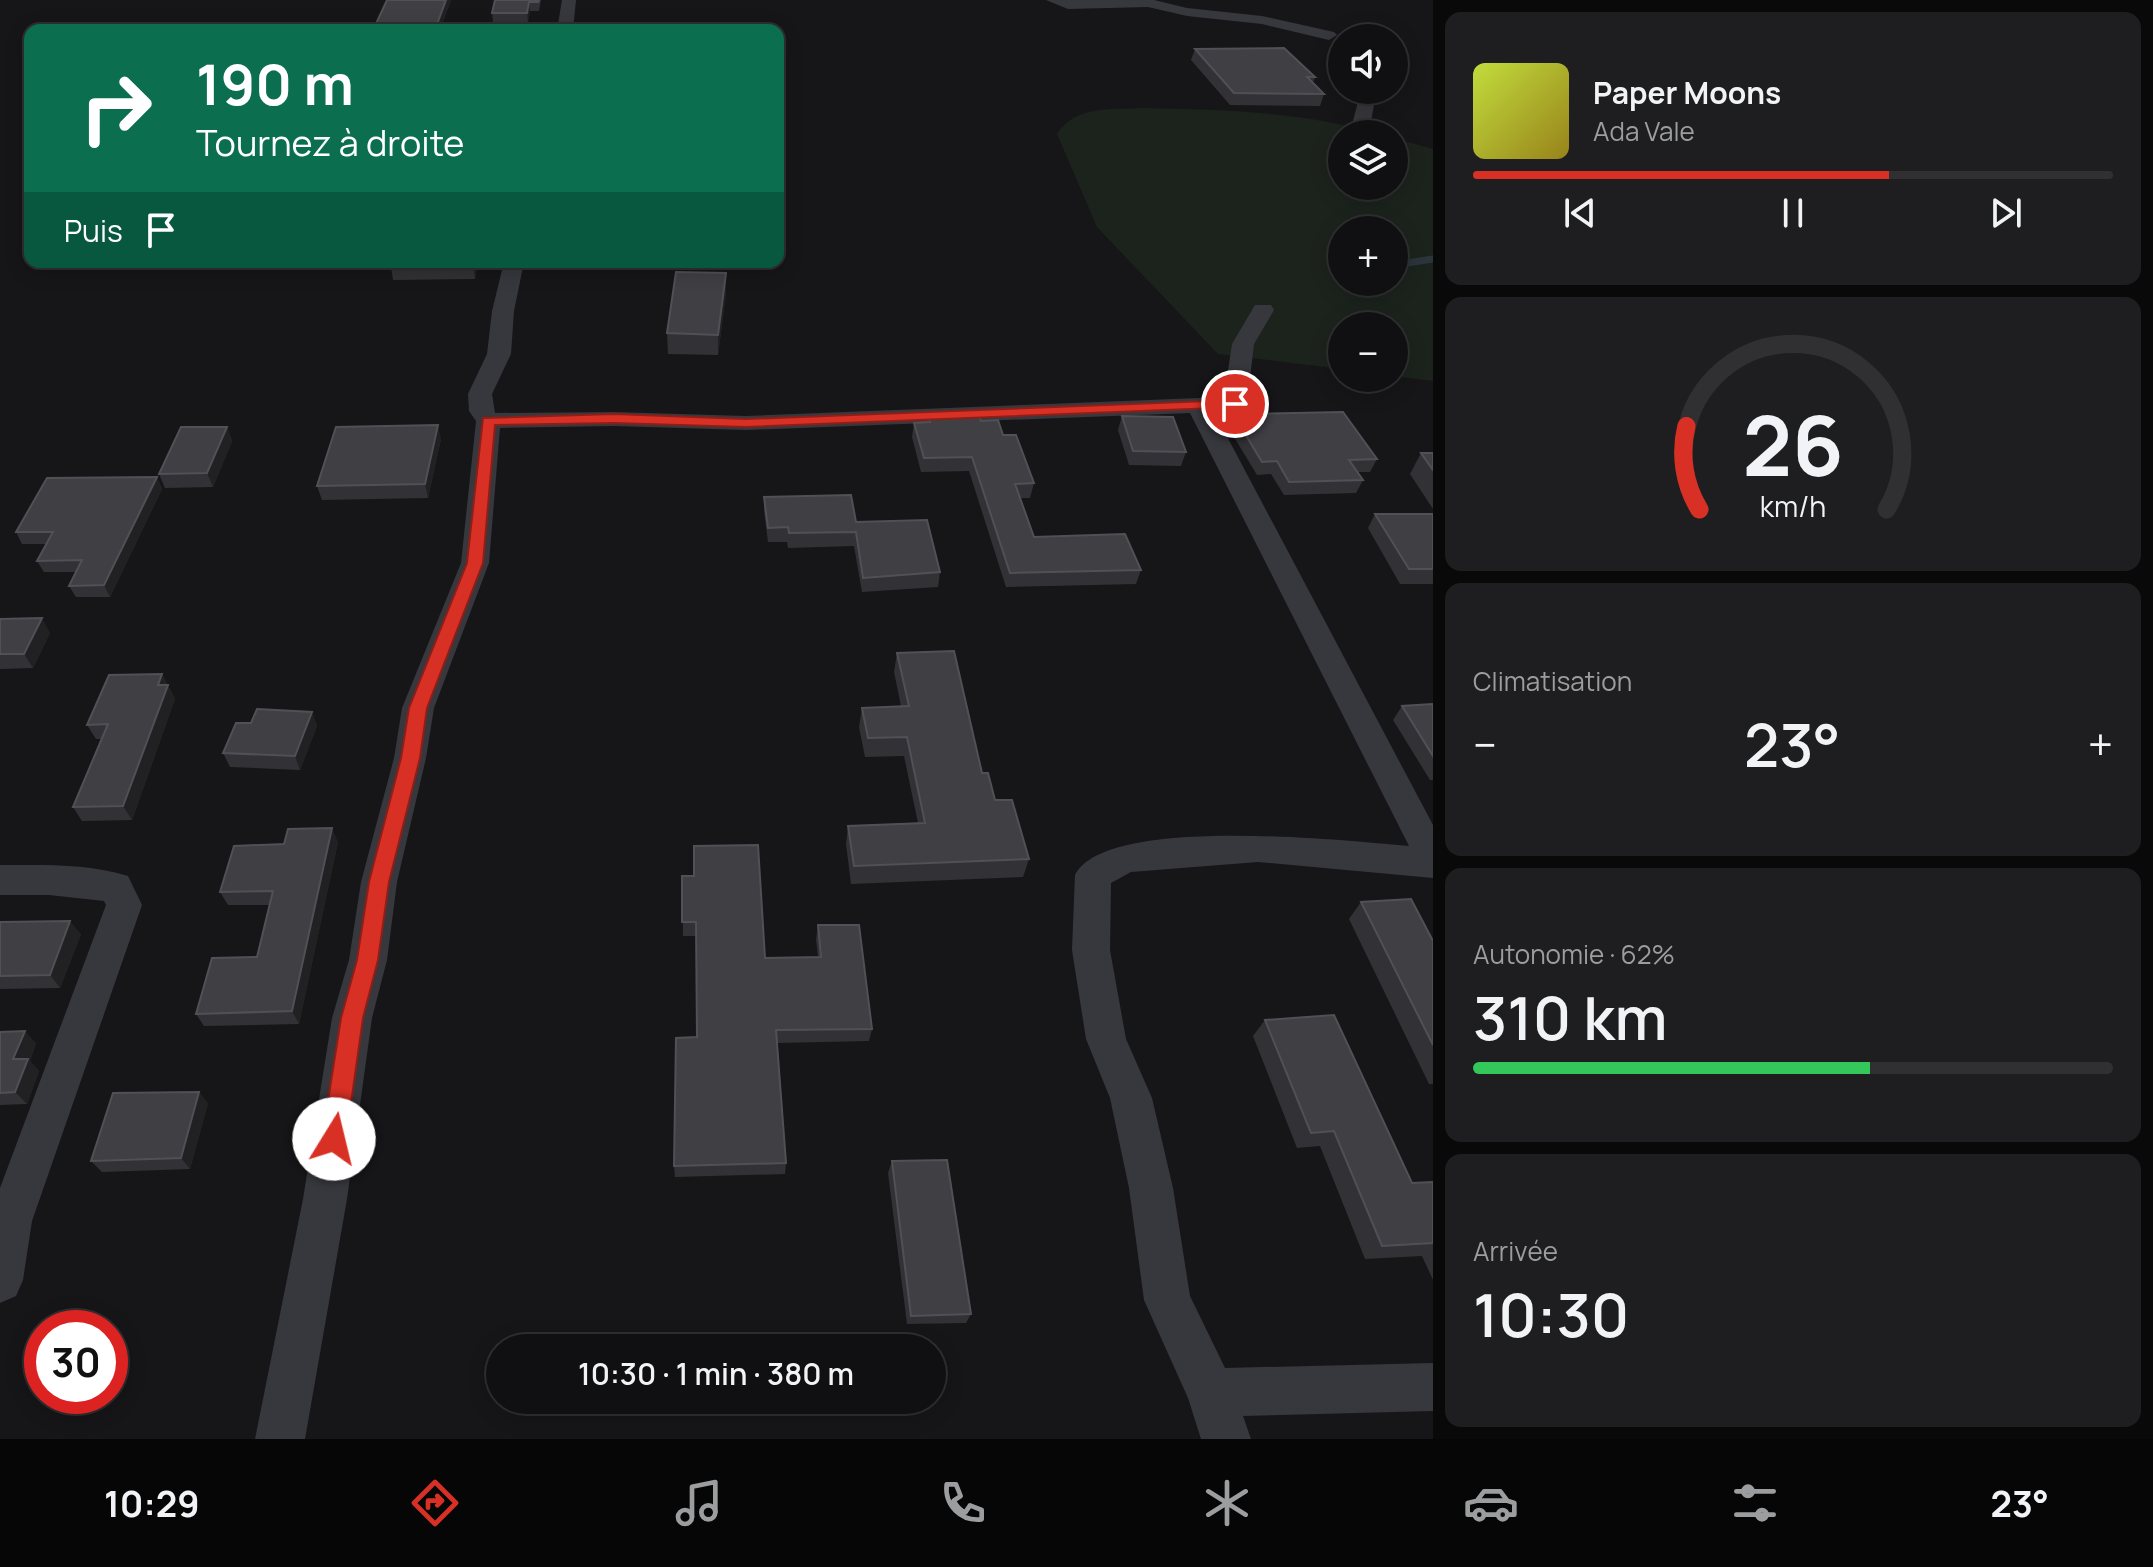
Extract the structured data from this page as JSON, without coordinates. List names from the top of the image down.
{
  "page": {
    "map_buttons": ["+", "−"],
    "turn": ["190 m", "Tournez à droite"],
    "song": ["Paper Moons", "Ada Vale"],
    "then": "Puis",
    "tile": [
      "Climatisation",
      ["Autonomie · 62%", "310 km"],
      ["Arrivée", "10:30"]
    ],
    "heat": ["−", "23°", "+"],
    "limit": "30",
    "trip": "10:30 · 1 min · 380 m",
    "tabs": ["10:29", "23°"],
    "gauge": ["26", "km/h"]
  }
}
